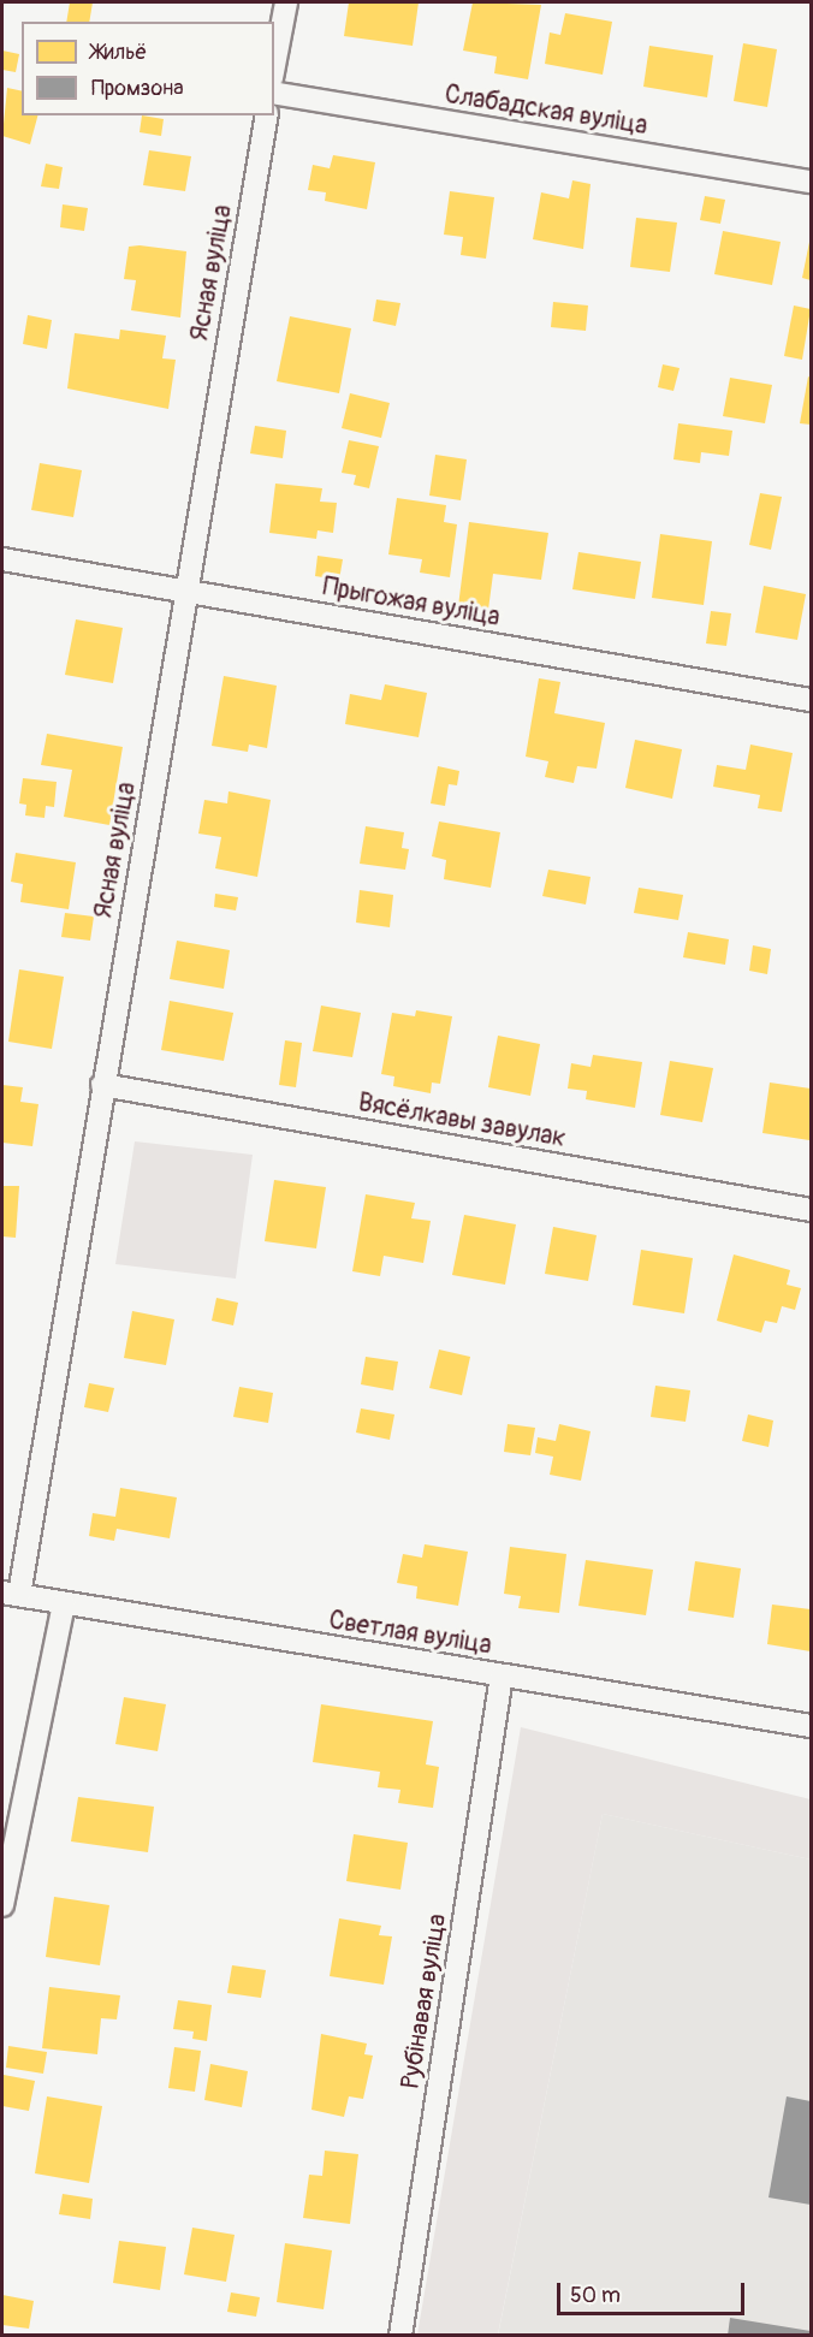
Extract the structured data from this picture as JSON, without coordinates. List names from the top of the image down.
{
  "streets": {
    "street": [
      "Слабадская вуліца",
      "Ясная вуліца",
      "Прыгожая вуліца",
      "Вясёлкавы завулак",
      "Светлая вуліца",
      "Рубінавая вуліца"
    ]
  },
  "crossings": [
    ["Ясная вуліца", "Прыгожая вуліца"],
    ["Ясная вуліца", "Вясёлкавы завулак"],
    ["Ясная вуліца", "Светлая вуліца"],
    ["Светлая вуліца", "Рубінавая вуліца"]
  ],
  "legend": ["Жильё", "Промзона"],
  "scale_bar": "50 m"
}
